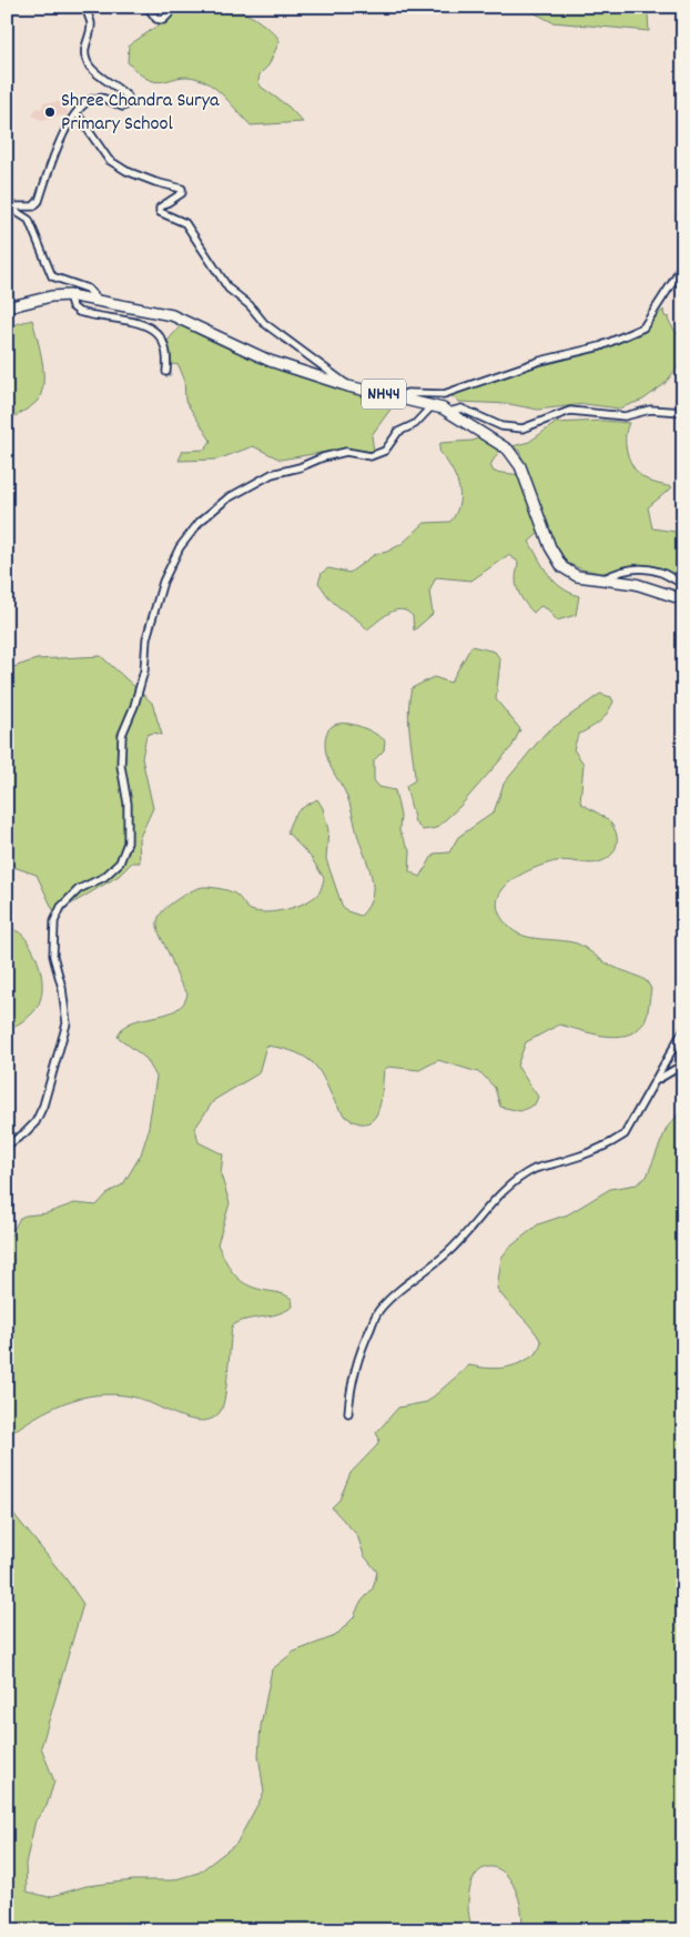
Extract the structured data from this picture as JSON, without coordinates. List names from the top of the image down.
{
  "streets": {
    "main road": ["NH44"]
  },
  "places": ["Shree Chandra Surya Primary School"]
}
